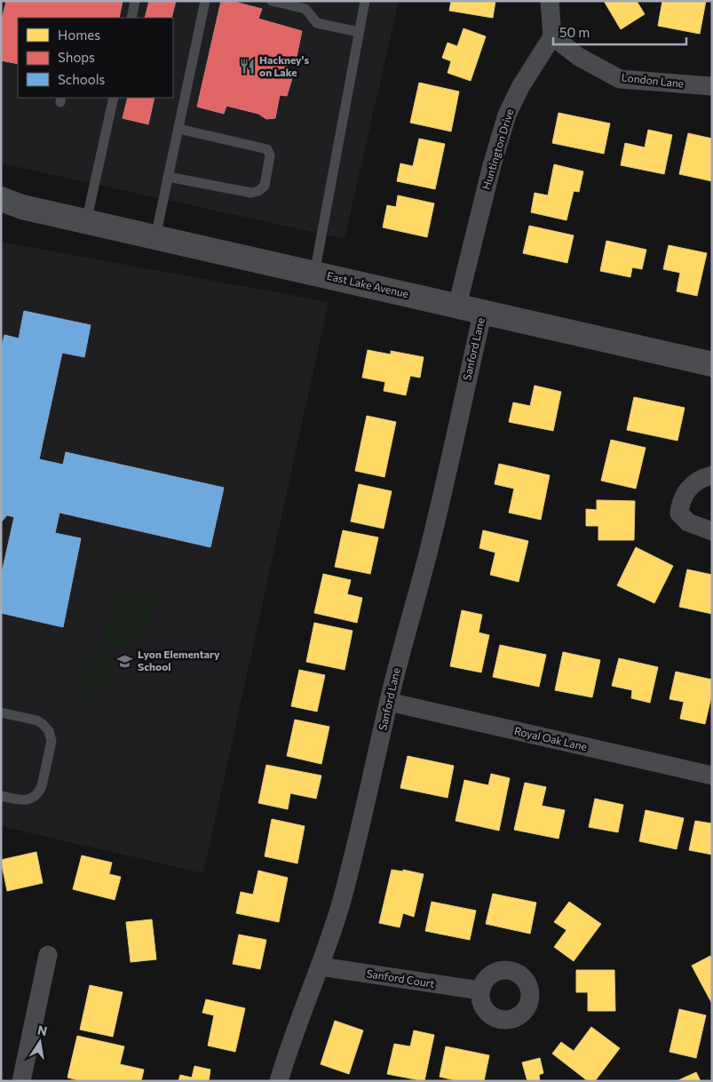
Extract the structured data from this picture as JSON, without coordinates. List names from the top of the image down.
{
  "streets": {
    "main road": ["East Lake Avenue"],
    "street": [
      "London Lane",
      "Huntington Drive",
      "Sanford Lane",
      "Royal Oak Lane",
      "Sanford Court"
    ]
  },
  "crossings": [
    ["London Lane", "Huntington Drive"],
    ["Huntington Drive", "East Lake Avenue"],
    ["East Lake Avenue", "Sanford Lane"],
    ["Sanford Lane", "Royal Oak Lane"],
    ["Sanford Lane", "Sanford Court"]
  ],
  "places": {
    "restaurant": ["Hackney's on Lake"],
    "school or university": ["Lyon Elementary School"]
  },
  "legend": ["Homes", "Shops", "Schools"],
  "scale_bar": "50 m",
  "north": "top"
}
